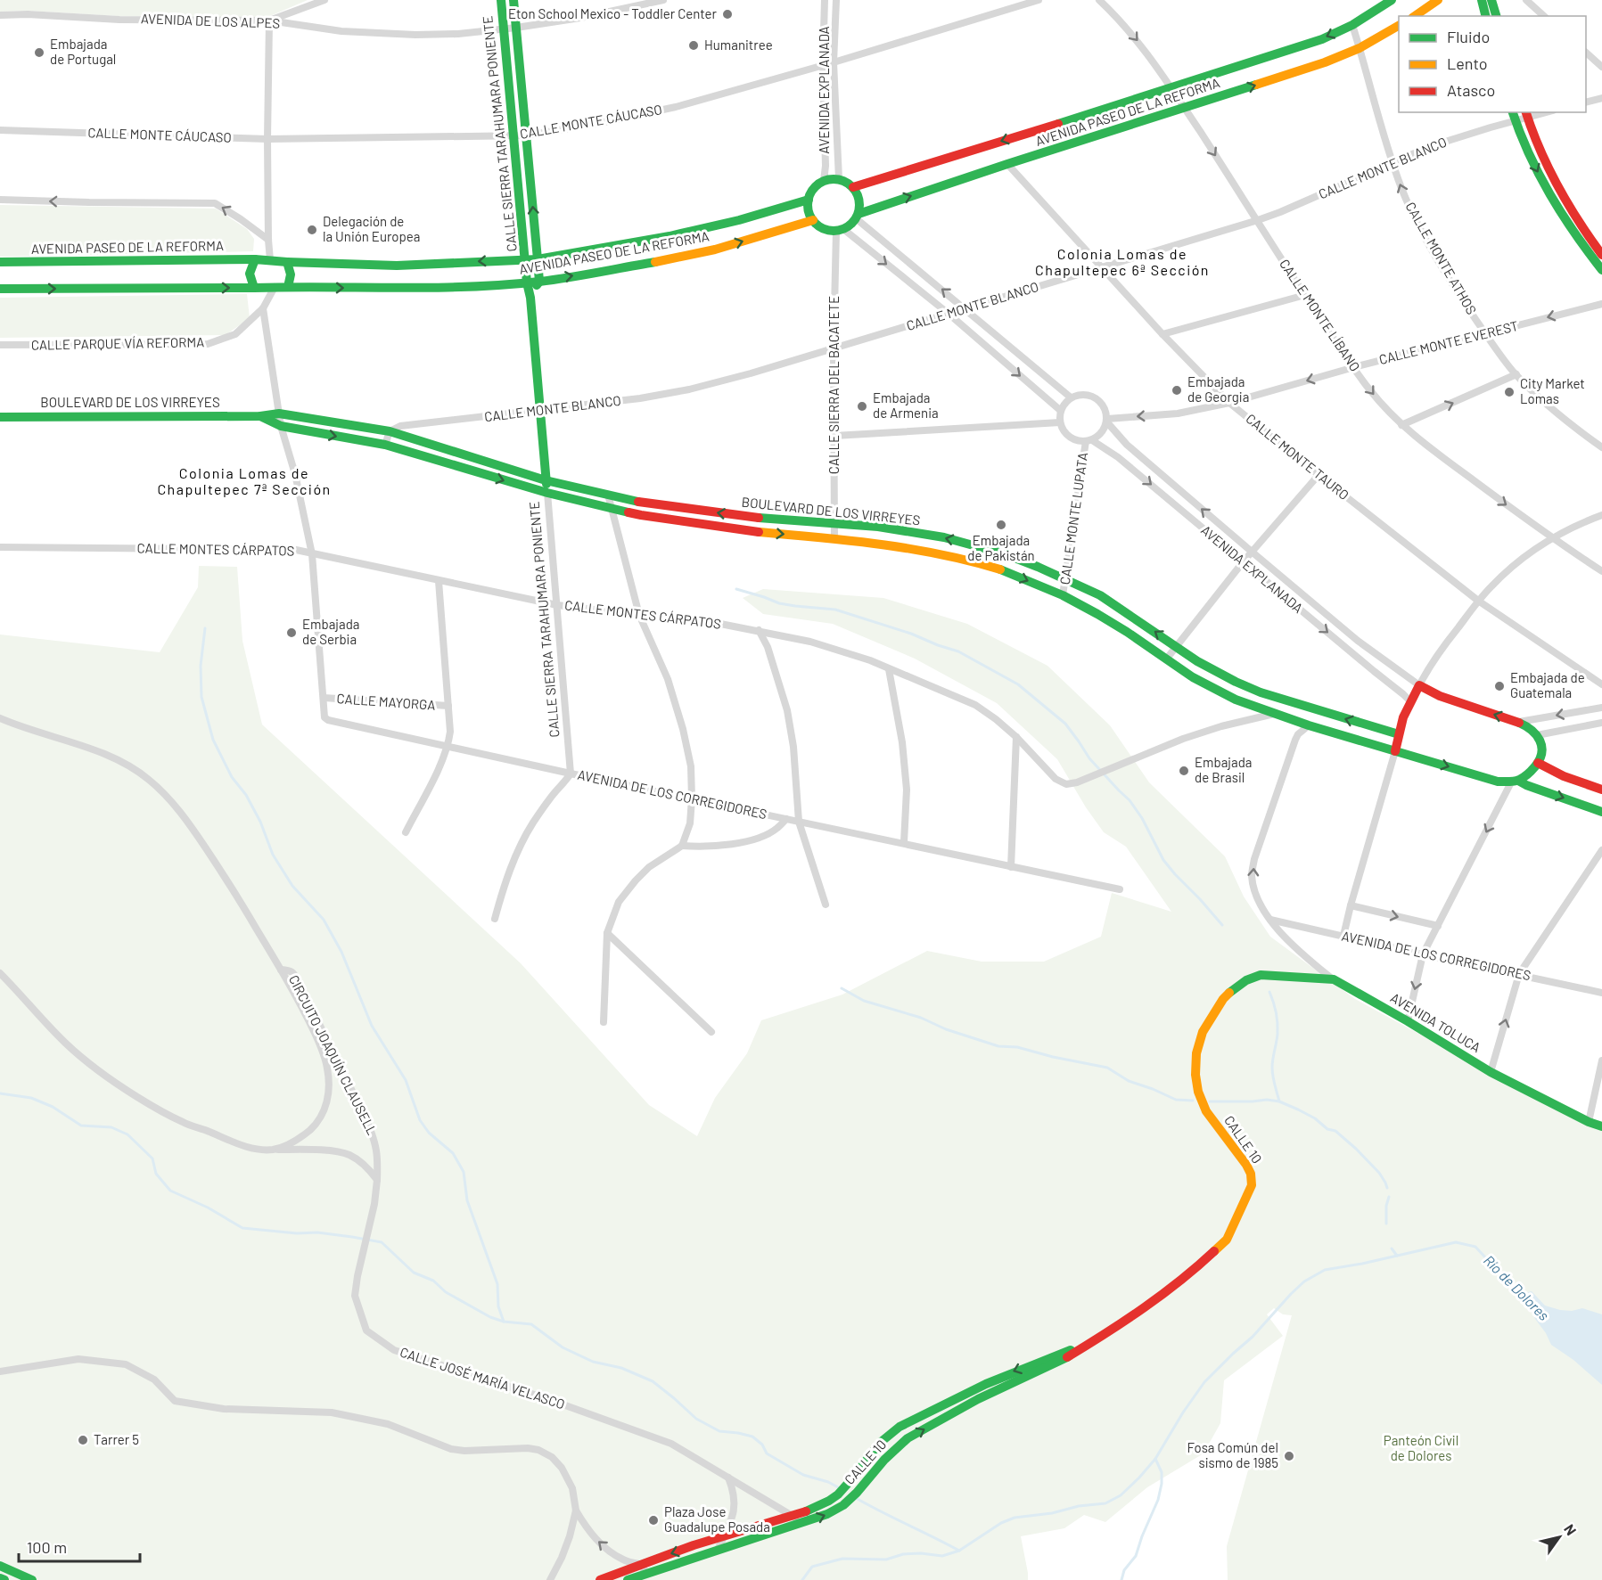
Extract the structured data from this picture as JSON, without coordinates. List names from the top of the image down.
{
  "streets": {
    "street": [
      "AVENIDA DE LOS ALPES",
      "AVENIDA EXPLANADA",
      "AVENIDA PASEO DE LA REFORMA",
      "CALLE MONTE CÁUCASO",
      "CALLE SIERRA TARAHUMARA PONIENTE",
      "CALLE MONTE BLANCO",
      "CALLE MONTE ATHOS",
      "CALLE MONTE LÍBANO",
      "CALLE MONTE EVEREST",
      "CALLE PARQUE VÍA REFORMA",
      "CALLE SIERRA DEL BACATETE",
      "BOULEVARD DE LOS VIRREYES",
      "CALLE MONTE TAURO",
      "CALLE MONTE LUPATA",
      "CALLE MONTES CÁRPATOS",
      "CALLE MAYORGA",
      "AVENIDA DE LOS CORREGIDORES",
      "AVENIDA TOLUCA",
      "CIRCUITO JOAQUÍN CLAUSELL",
      "CALLE 10",
      "CALLE JOSÉ MARÍA VELASCO"
    ]
  },
  "crossings": [
    ["AVENIDA DE LOS ALPES", "CALLE SIERRA TARAHUMARA PONIENTE"],
    ["AVENIDA EXPLANADA", "AVENIDA PASEO DE LA REFORMA"],
    ["AVENIDA EXPLANADA", "CALLE MONTE CÁUCASO"],
    ["AVENIDA EXPLANADA", "CALLE MONTE EVEREST"],
    ["AVENIDA EXPLANADA", "CALLE SIERRA DEL BACATETE"],
    ["AVENIDA EXPLANADA", "CALLE MONTE LUPATA"],
    ["AVENIDA PASEO DE LA REFORMA", "CALLE SIERRA TARAHUMARA PONIENTE"],
    ["AVENIDA PASEO DE LA REFORMA", "CALLE MONTE ATHOS"],
    ["AVENIDA PASEO DE LA REFORMA", "CALLE MONTE LÍBANO"],
    ["AVENIDA PASEO DE LA REFORMA", "CALLE PARQUE VÍA REFORMA"],
    ["AVENIDA PASEO DE LA REFORMA", "CALLE SIERRA DEL BACATETE"],
    ["AVENIDA PASEO DE LA REFORMA", "CALLE MONTE TAURO"],
    ["CALLE MONTE CÁUCASO", "CALLE SIERRA TARAHUMARA PONIENTE"],
    ["CALLE SIERRA TARAHUMARA PONIENTE", "CALLE MONTE BLANCO"],
    ["CALLE SIERRA TARAHUMARA PONIENTE", "BOULEVARD DE LOS VIRREYES"],
    ["CALLE SIERRA TARAHUMARA PONIENTE", "CALLE MONTES CÁRPATOS"],
    ["CALLE SIERRA TARAHUMARA PONIENTE", "AVENIDA DE LOS CORREGIDORES"],
    ["CALLE MONTE BLANCO", "CALLE MONTE ATHOS"],
    ["CALLE MONTE BLANCO", "CALLE MONTE LÍBANO"],
    ["CALLE MONTE BLANCO", "CALLE SIERRA DEL BACATETE"],
    ["CALLE MONTE BLANCO", "BOULEVARD DE LOS VIRREYES"],
    ["CALLE MONTE BLANCO", "CALLE MONTE TAURO"],
    ["CALLE MONTE ATHOS", "CALLE MONTE EVEREST"],
    ["CALLE MONTE LÍBANO", "CALLE MONTE EVEREST"],
    ["CALLE MONTE EVEREST", "CALLE MONTE TAURO"],
    ["CALLE MONTE EVEREST", "CALLE MONTE LUPATA"],
    ["CALLE SIERRA DEL BACATETE", "BOULEVARD DE LOS VIRREYES"],
    ["BOULEVARD DE LOS VIRREYES", "CALLE MONTE LUPATA"],
    ["BOULEVARD DE LOS VIRREYES", "CALLE MONTES CÁRPATOS"],
    ["BOULEVARD DE LOS VIRREYES", "AVENIDA TOLUCA"],
    ["CALLE MAYORGA", "AVENIDA DE LOS CORREGIDORES"],
    ["AVENIDA DE LOS CORREGIDORES", "AVENIDA TOLUCA"],
    ["AVENIDA TOLUCA", "CALLE 10"],
    ["CIRCUITO JOAQUÍN CLAUSELL", "CALLE JOSÉ MARÍA VELASCO"],
    ["CALLE 10", "CALLE JOSÉ MARÍA VELASCO"]
  ],
  "one_way": ["CALLE MONTE ATHOS", "CALLE MONTE LÍBANO", "CALLE MONTE EVEREST"],
  "districts": ["Colonia Lomas de Chapultepec 6ª Sección", "Colonia Lomas de Chapultepec 7ª Sección"],
  "water": ["Río de Dolores"],
  "parks": ["Panteón Civil de Dolores"],
  "places": [
    "Eton School Mexico - Toddler Center",
    "Humanitree",
    "Embajada de Portugal",
    "Delegación de la Unión Europea",
    "Embajada de Georgia",
    "City Market Lomas",
    "Embajada de Armenia",
    "Embajada de Pakistán",
    "Embajada de Serbia",
    "Embajada de Guatemala",
    "Embajada de Brasil",
    "Tarrer 5",
    "Fosa Común del sismo de 1985",
    "Plaza Jose Guadalupe Posada"
  ],
  "legend": ["Fluido", "Lento", "Atasco"],
  "scale_bar": "100 m",
  "north": "top right"
}
